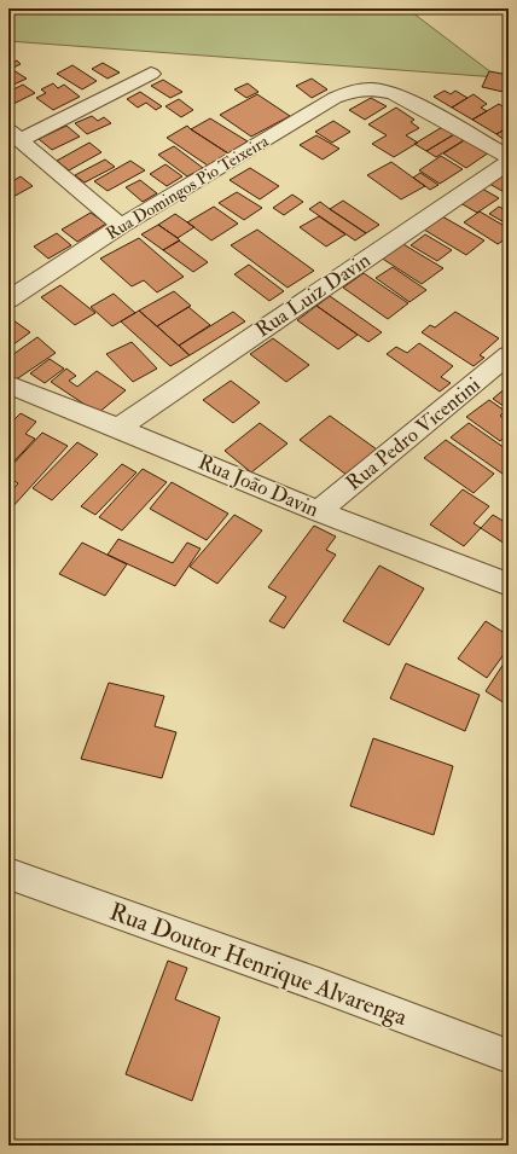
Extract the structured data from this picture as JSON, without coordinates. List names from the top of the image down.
{
  "streets": {
    "street": [
      "Rua Domingos Pio Teixeira",
      "Rua Luiz Davin",
      "Rua Pedro Vicentini",
      "Rua João Davin",
      "Rua Doutor Henrique Alvarenga"
    ]
  },
  "crossings": [
    ["Rua Luiz Davin", "Rua João Davin"],
    ["Rua Pedro Vicentini", "Rua João Davin"]
  ]
}
